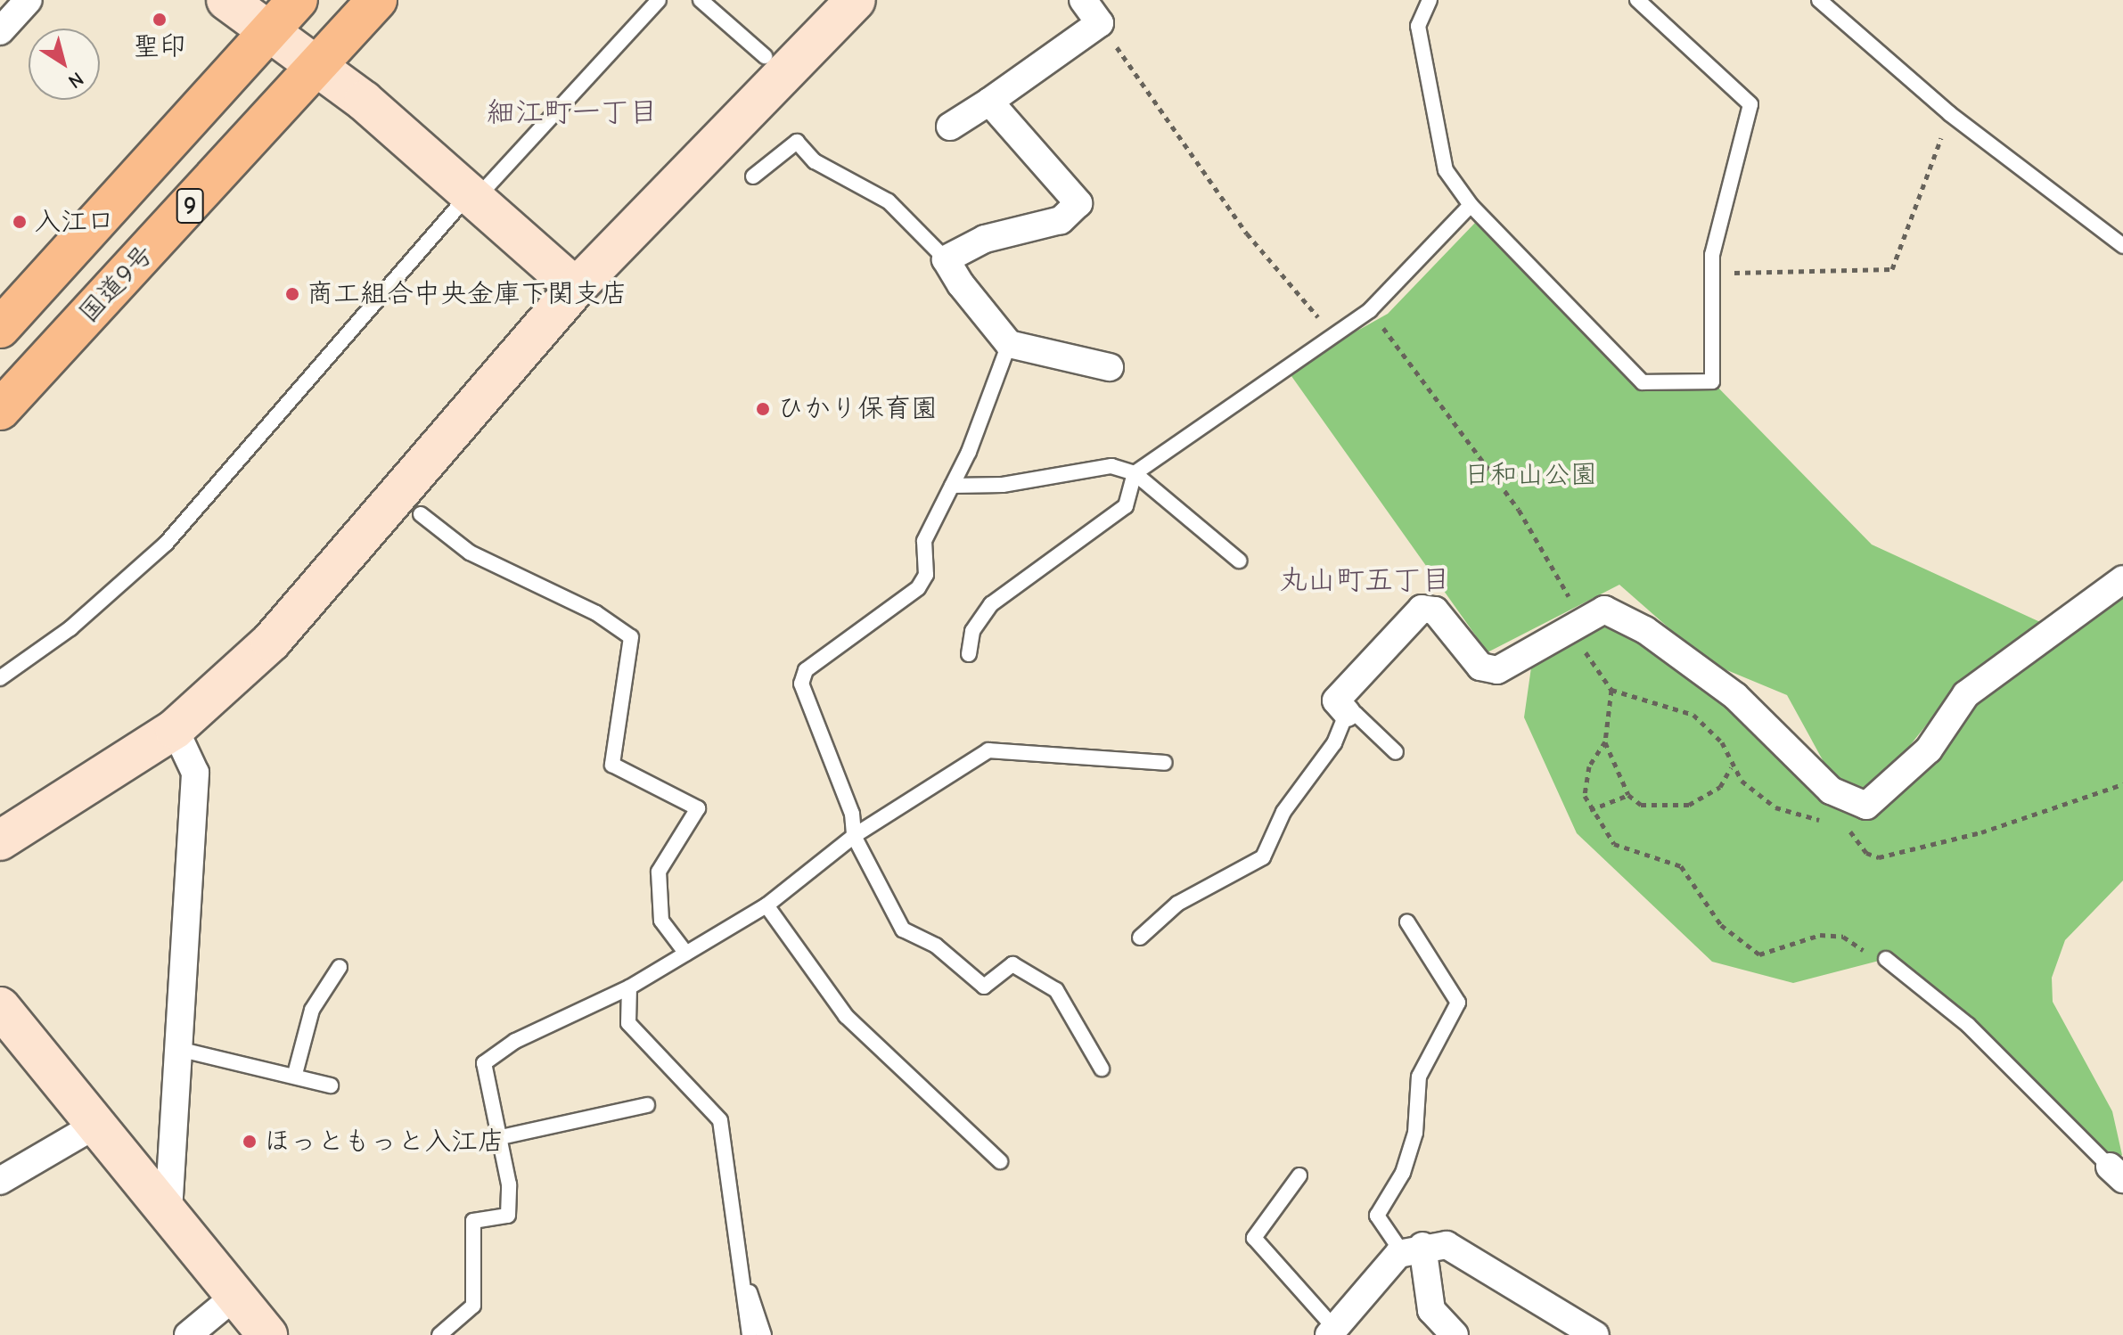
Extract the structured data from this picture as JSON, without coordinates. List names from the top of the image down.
{
  "streets": {
    "highway": ["9", "国道9号"]
  },
  "districts": ["細江町一丁目", "丸山町五丁目"],
  "parks": ["日和山公園"],
  "places": [
    "聖印",
    "入江口",
    "商工組合中央金庫下関支店",
    "ひかり保育園",
    "ほっともっと入江店"
  ],
  "north": "bottom right"
}
